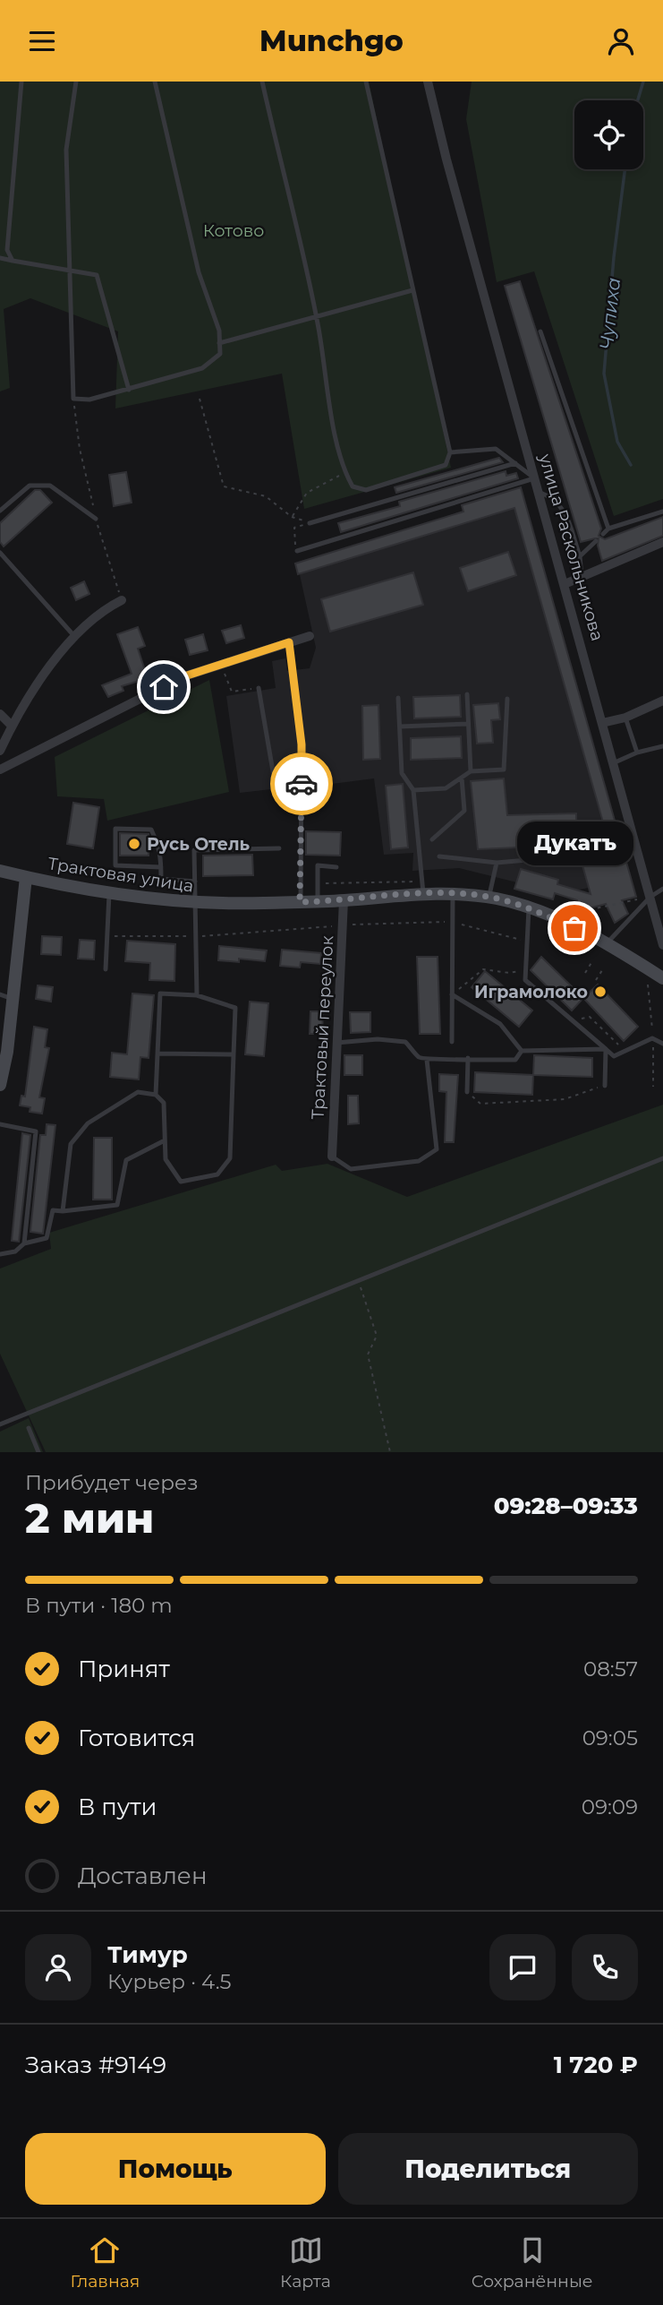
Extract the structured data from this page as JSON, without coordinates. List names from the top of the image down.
{
  "streets": {
    "main road": ["Трактовая улица"],
    "street": ["улица Раскольникова", "Трактовый переулок"]
  },
  "crossings": [
    ["Трактовая улица", "Трактовый переулок"]
  ],
  "water": ["Чупиха"],
  "parks": ["Котово"],
  "places": ["Русь Отель", "Дукатъ", "Играмолоко"],
  "page": {
    "header": "Munchgo",
    "bubble": "Дукатъ",
    "heading": ["2 мин", "Прибудет через", "09:28–09:33"],
    "panel": [
      "Тимур",
      "Курьер · 4.5",
      "Заказ #9149",
      "1 720 ₽"
    ],
    "bar": "В пути · 180 m",
    "list": [
      ["Принят", "08:57"],
      ["Готовится", "09:05"],
      ["В пути", "09:09"],
      "Доставлен"
    ],
    "buttons": ["Помощь", "Поделиться"],
    "tabs": ["Главная", "Карта", "Сохранённые"]
  }
}
